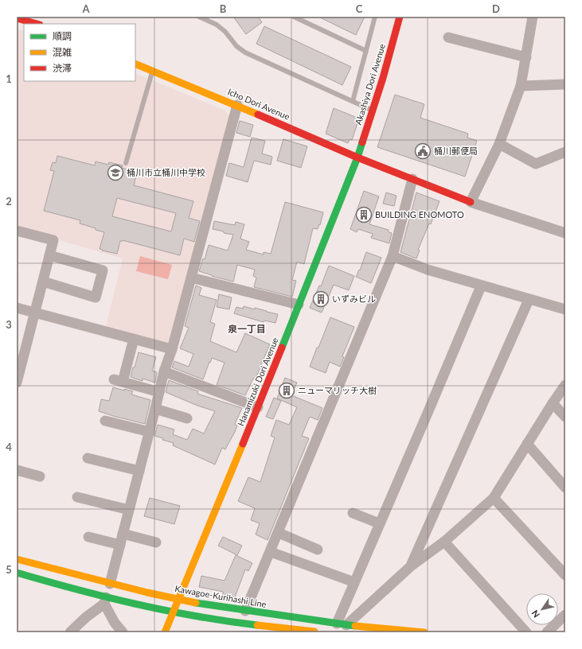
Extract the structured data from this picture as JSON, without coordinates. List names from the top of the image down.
{
  "streets": {
    "street": [
      "Akashiya Dori Avenue",
      "Icho Dori Avenue",
      "Hanamizuki Dori Avenue",
      "Kawagoe-Kurihashi Line"
    ]
  },
  "crossings": [
    ["Akashiya Dori Avenue", "Icho Dori Avenue"],
    ["Akashiya Dori Avenue", "Hanamizuki Dori Avenue"],
    ["Icho Dori Avenue", "Hanamizuki Dori Avenue"],
    ["Hanamizuki Dori Avenue", "Kawagoe-Kurihashi Line"]
  ],
  "districts": ["泉一丁目"],
  "places": {
    "public building": ["桶川郵便局"],
    "school or university": ["桶川市立桶川中学校"],
    "building": ["BUILDING ENOMOTO", "いずみビル", "ニューマリッチ大樹"]
  },
  "legend": ["順調", "混雑", "渋滞"],
  "north": "bottom left",
  "grid": {
    "columns": [
      "A",
      "B",
      "C",
      "D"
    ],
    "rows": [
      "1",
      "2",
      "3",
      "4",
      "5"
    ]
  }
}
